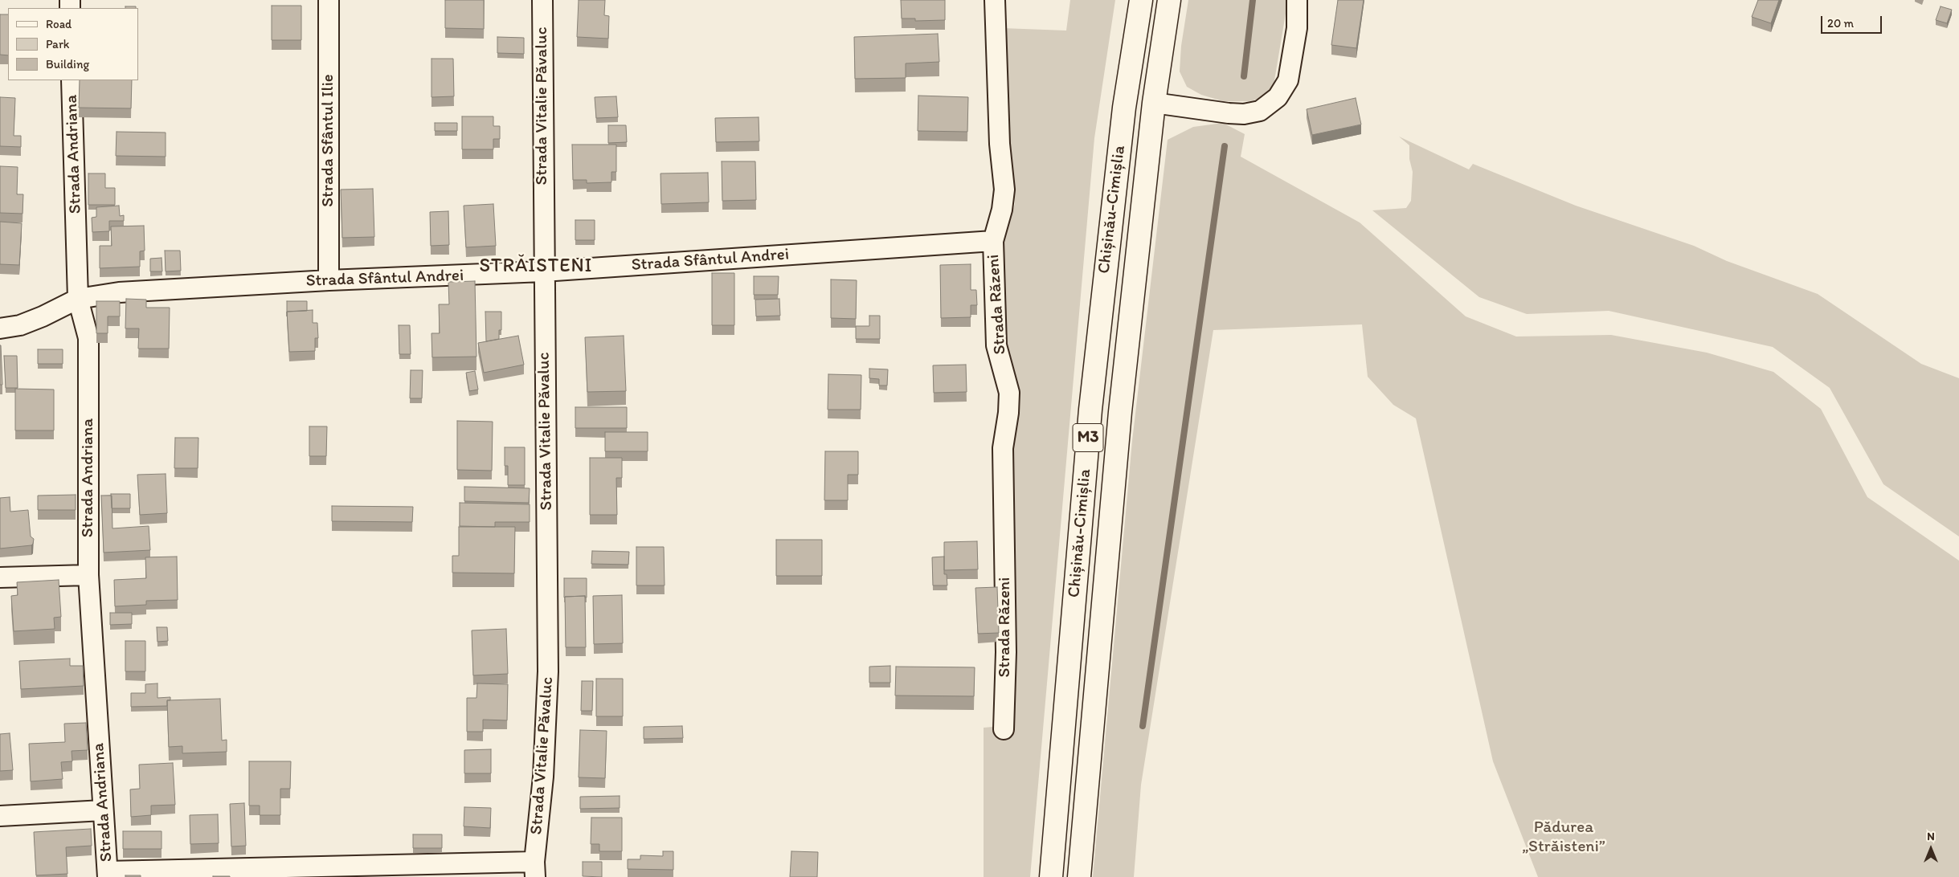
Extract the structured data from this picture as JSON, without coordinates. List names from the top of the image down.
{
  "streets": {
    "highway": ["Chișinău-Cimișlia", "M3"],
    "street": [
      "Strada Vitalie Păvaluc",
      "Strada Sfântul Ilie",
      "Strada Andriana",
      "Strada Sfântul Andrei",
      "Strada Răzeni"
    ]
  },
  "crossings": [
    ["Strada Vitalie Păvaluc", "Strada Andriana"],
    ["Strada Vitalie Păvaluc", "Strada Sfântul Andrei"],
    ["Strada Sfântul Ilie", "Strada Sfântul Andrei"],
    ["Strada Andriana", "Strada Sfântul Andrei"],
    ["Strada Sfântul Andrei", "Strada Răzeni"]
  ],
  "districts": ["STRĂISTENI"],
  "parks": ["Pădurea „Străisteni”"],
  "legend": ["Road", "Park", "Building"],
  "scale_bar": "20 m",
  "north": "top"
}
